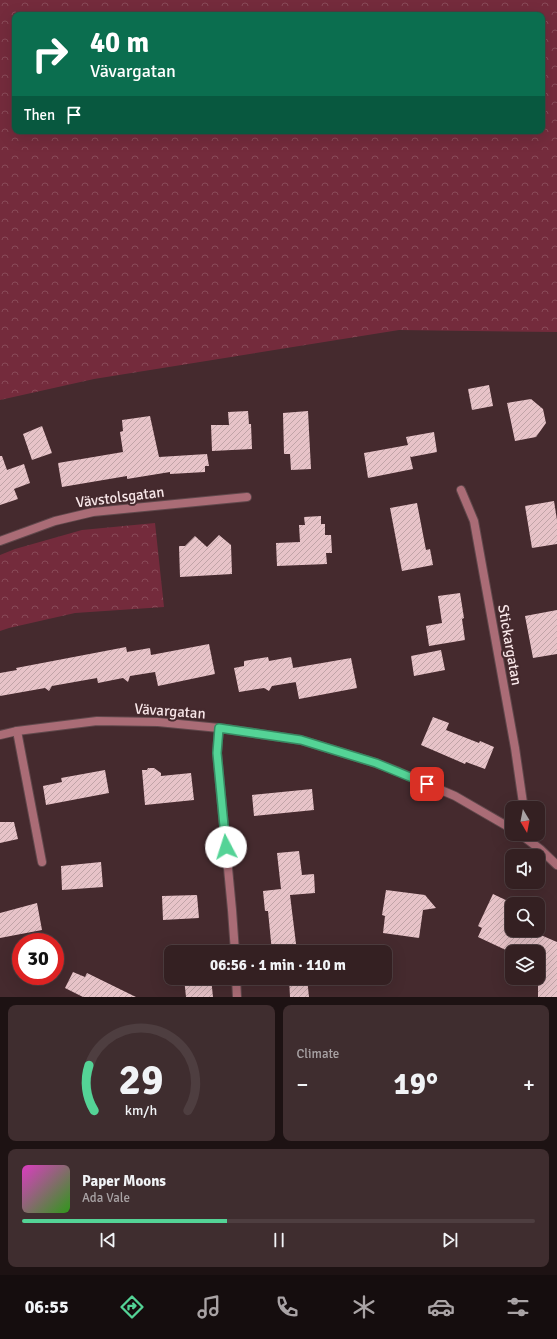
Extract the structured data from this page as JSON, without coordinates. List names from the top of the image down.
{
  "streets": {
    "street": ["Vävstolsgatan", "Stickargatan", "Vävargatan"]
  },
  "north": "bottom",
  "page": {
    "turn": ["40 m", "Vävargatan"],
    "then": "Then",
    "limit": "30",
    "trip": "06:56 · 1 min · 110 m",
    "tile": "Climate",
    "heat": ["−", "19°", "+"],
    "song": ["Paper Moons", "Ada Vale"],
    "tabs": "06:55",
    "gauge": ["29", "km/h"]
  }
}
